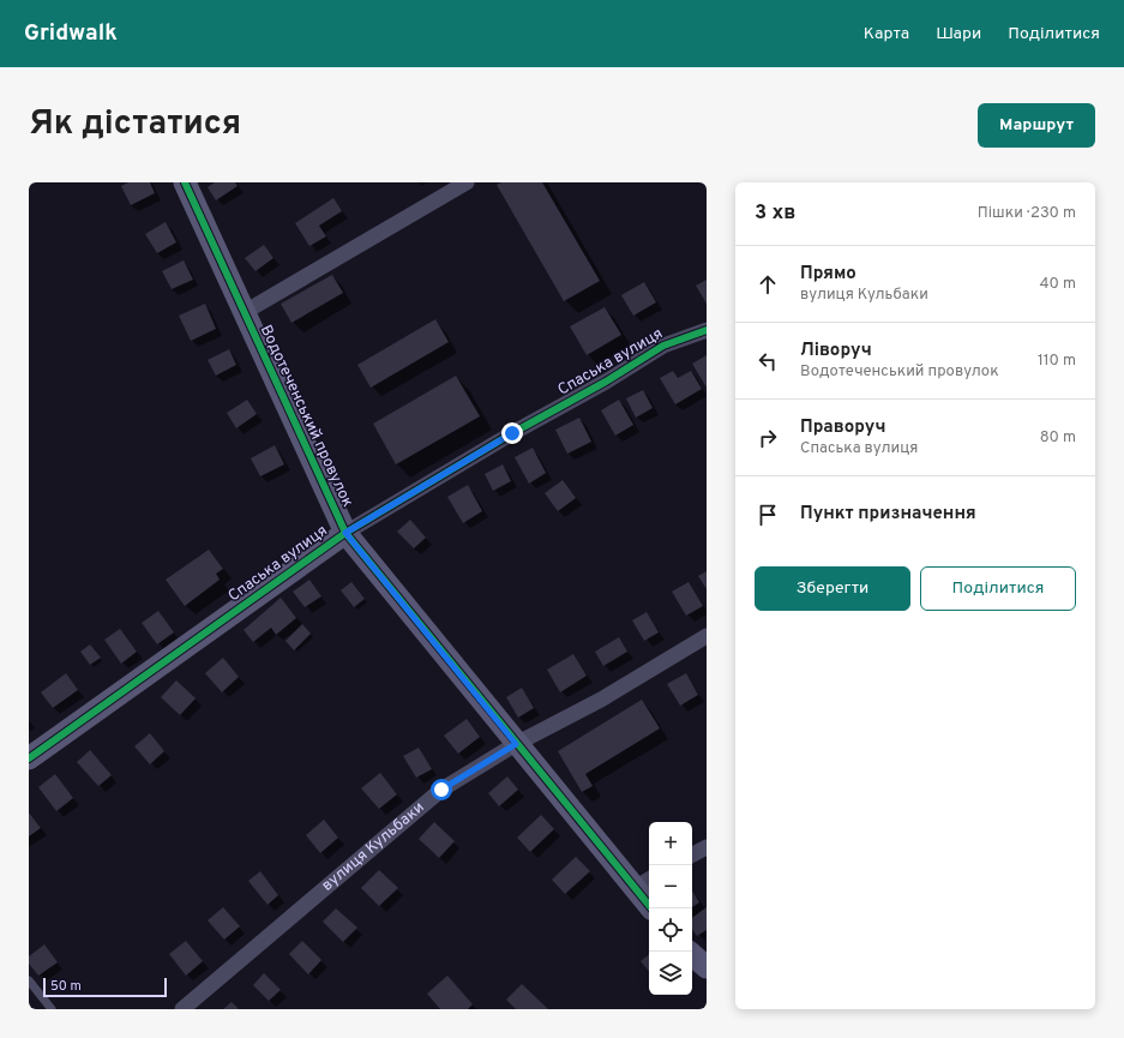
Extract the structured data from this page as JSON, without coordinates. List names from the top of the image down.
{
  "streets": {
    "street": ["Спаська вулиця", "Водотеченський провулок", "вулиця Кульбаки"]
  },
  "crossings": [
    ["Спаська вулиця", "Водотеченський провулок"],
    ["Водотеченський провулок", "вулиця Кульбаки"]
  ],
  "scale_bar": "50 m",
  "page": {
    "header": "Gridwalk",
    "nav": ["Карта", "Шари", "Поділитися"],
    "title": "Як дістатися",
    "buttons": [
      "Маршрут",
      ["Зберегти", "Поділитися"]
    ],
    "heading": ["3 хв", "Пішки · 230 m"],
    "list": [
      ["Прямо", "вулиця Кульбаки", "40 m"],
      ["Ліворуч", "Водотеченський провулок", "110 m"],
      ["Праворуч", "Спаська вулиця", "80 m"],
      "Пункт призначення"
    ],
    "map_buttons": ["+", "−"],
    "scale": "50 m"
  }
}
